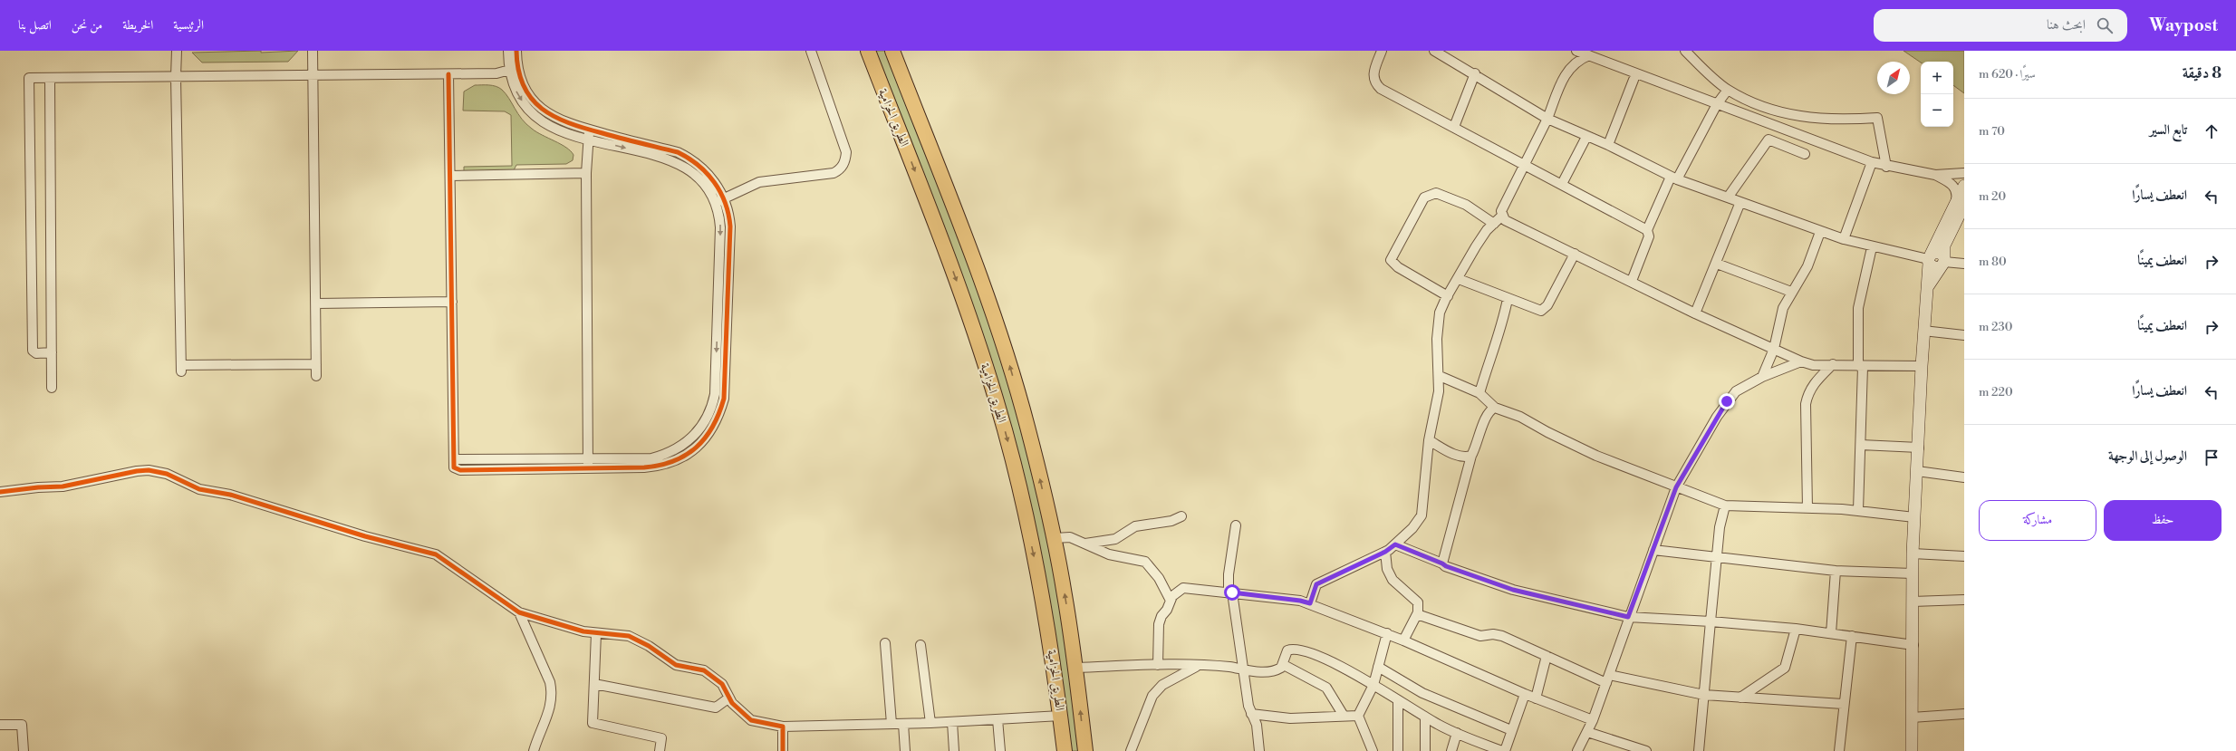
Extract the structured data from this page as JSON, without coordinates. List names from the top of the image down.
{
  "streets": {
    "highway": ["الطريق الحزامية"]
  },
  "north": "top right",
  "page": {
    "header": "Waypost",
    "search": "ابحث هنا",
    "nav": [
      "الرئيسية",
      "الخريطة",
      "من نحن",
      "اتصل بنا"
    ],
    "heading": ["8 دقيقة", "سيرًا · 620 m"],
    "map_buttons": ["+", "−"],
    "list": [
      ["تابع السير", "70 m"],
      ["انعطف يسارًا", "20 m"],
      ["انعطف يمينًا", "80 m"],
      ["انعطف يمينًا", "230 m"],
      ["انعطف يسارًا", "220 m"],
      "الوصول إلى الوجهة"
    ],
    "buttons": ["حفظ", "مشاركة"]
  }
}
